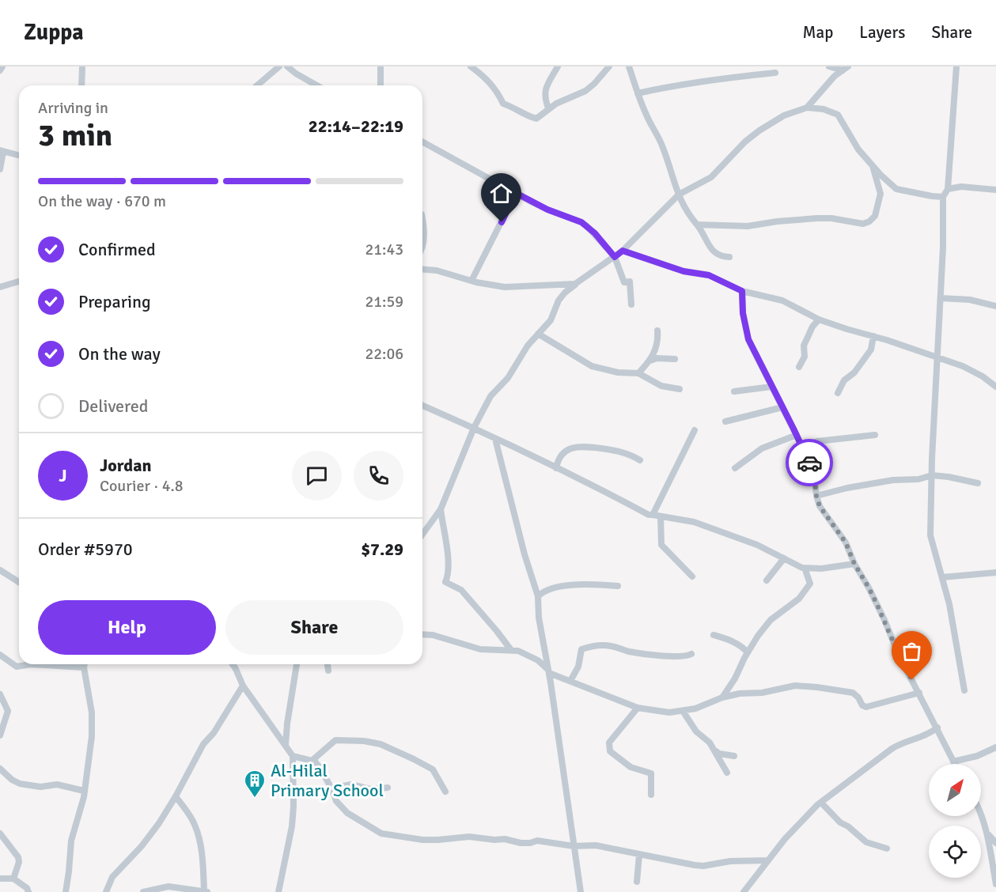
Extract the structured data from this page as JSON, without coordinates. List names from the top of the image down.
{
  "places": {
    "building": ["Al-Hilal Primary School"]
  },
  "north": "top right",
  "page": {
    "header": "Zuppa",
    "nav": ["Map", "Layers", "Share"],
    "heading": ["3 min", "Arriving in", "22:14–22:19"],
    "panel": [
      "Jordan",
      "Courier · 4.8",
      "Order #5970",
      "$7.29"
    ],
    "bar": "On the way · 670 m",
    "list": [
      ["Confirmed", "21:43"],
      ["Preparing", "21:59"],
      ["On the way", "22:06"],
      "Delivered"
    ],
    "round": "J",
    "buttons": ["Help", "Share"]
  }
}
